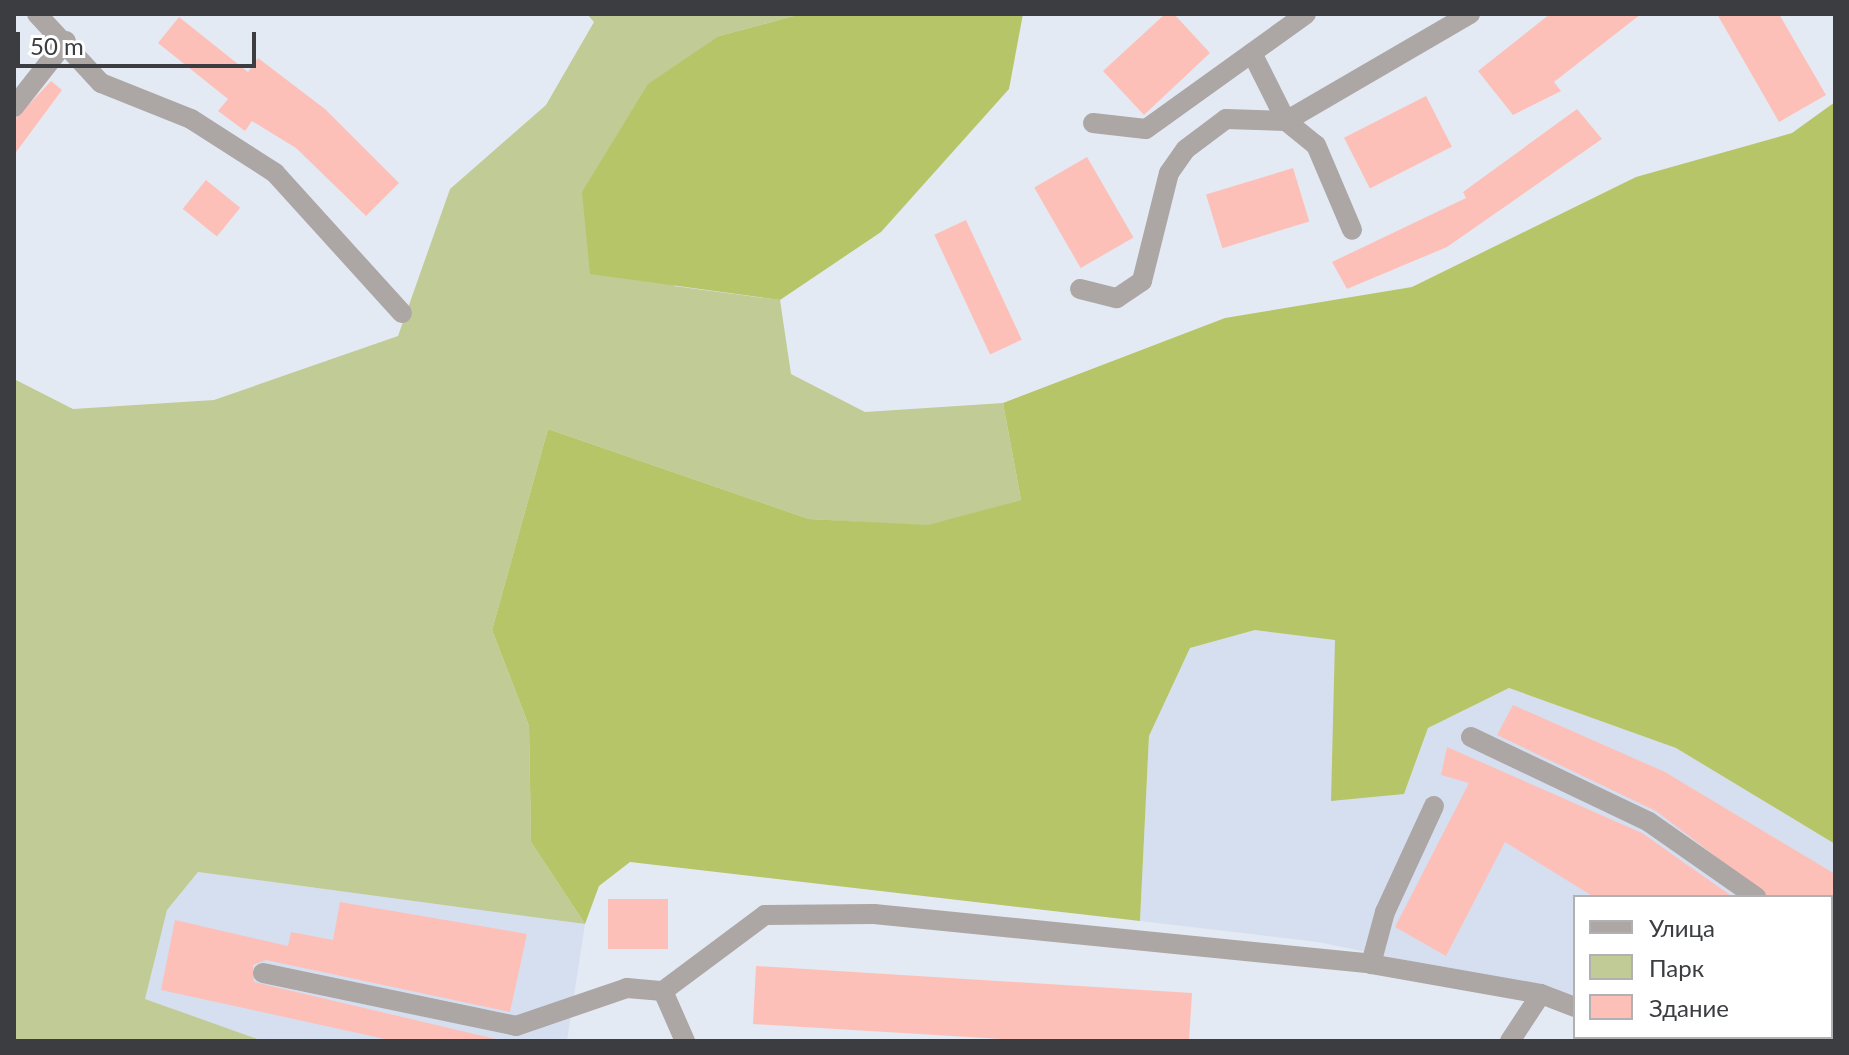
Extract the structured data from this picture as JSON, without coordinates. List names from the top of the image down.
{
  "legend": ["Улица", "Парк", "Здание"],
  "scale_bar": "50 m"
}
